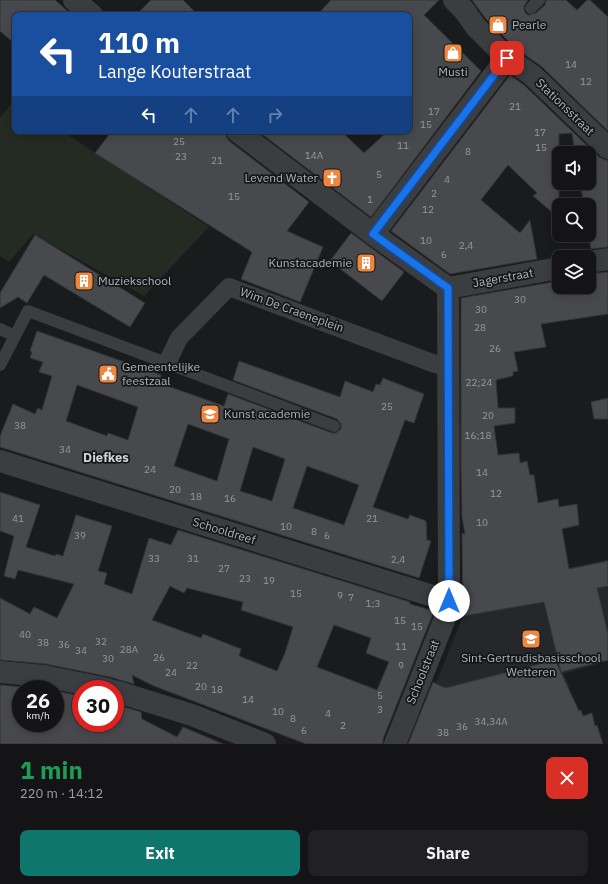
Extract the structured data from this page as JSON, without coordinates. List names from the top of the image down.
{
  "streets": {
    "street": [
      "Stationsstraat",
      "Jagerstraat",
      "Wim De Craeneplein",
      "Schooldreef",
      "Schoolstraat"
    ]
  },
  "crossings": [
    ["Jagerstraat", "Schoolstraat"],
    ["Wim De Craeneplein", "Schoolstraat"],
    ["Schooldreef", "Schoolstraat"]
  ],
  "districts": ["Diefkes"],
  "places": {
    "shop": ["Pearle", "Musti"],
    "church": ["Levend Water"],
    "building": ["Kunstacademie", "Muziekschool"],
    "public building": ["Gemeentelijke feestzaal"],
    "school or university": ["Kunst academie", "Sint-Gertrudisbasisschool Wetteren"]
  },
  "house_numbers": [
    "14",
    "12",
    "21",
    "17",
    "15",
    "17",
    "25",
    "11",
    "15",
    "8",
    "14A",
    "23",
    "21",
    "5",
    "4",
    "2",
    "15",
    "1",
    "12",
    "10",
    "2,4",
    "6",
    "30",
    "30",
    "28",
    "26",
    "22;24",
    "25",
    "20",
    "38",
    "16;18",
    "34",
    "24",
    "14",
    "20",
    "12",
    "18",
    "16",
    "41",
    "21",
    "10",
    "10",
    "8",
    "39",
    "6",
    "33",
    "31",
    "2,4",
    "27",
    "23",
    "19",
    "15",
    "9",
    "7",
    "1;3",
    "15",
    "15",
    "40",
    "32",
    "38",
    "36",
    "11",
    "28A",
    "34",
    "26",
    "30",
    "22",
    "9",
    "24",
    "20",
    "18",
    "5",
    "14",
    "3",
    "10",
    "4",
    "8",
    "34,34A",
    "2",
    "36",
    "6",
    "38"
  ],
  "page": {
    "turn": ["110 m", "Lange Kouterstraat"],
    "speed": "26 km/h",
    "limit": "30",
    "heading": ["1 min", "220 m · 14:12"],
    "buttons": ["Exit", "Share"]
  }
}
